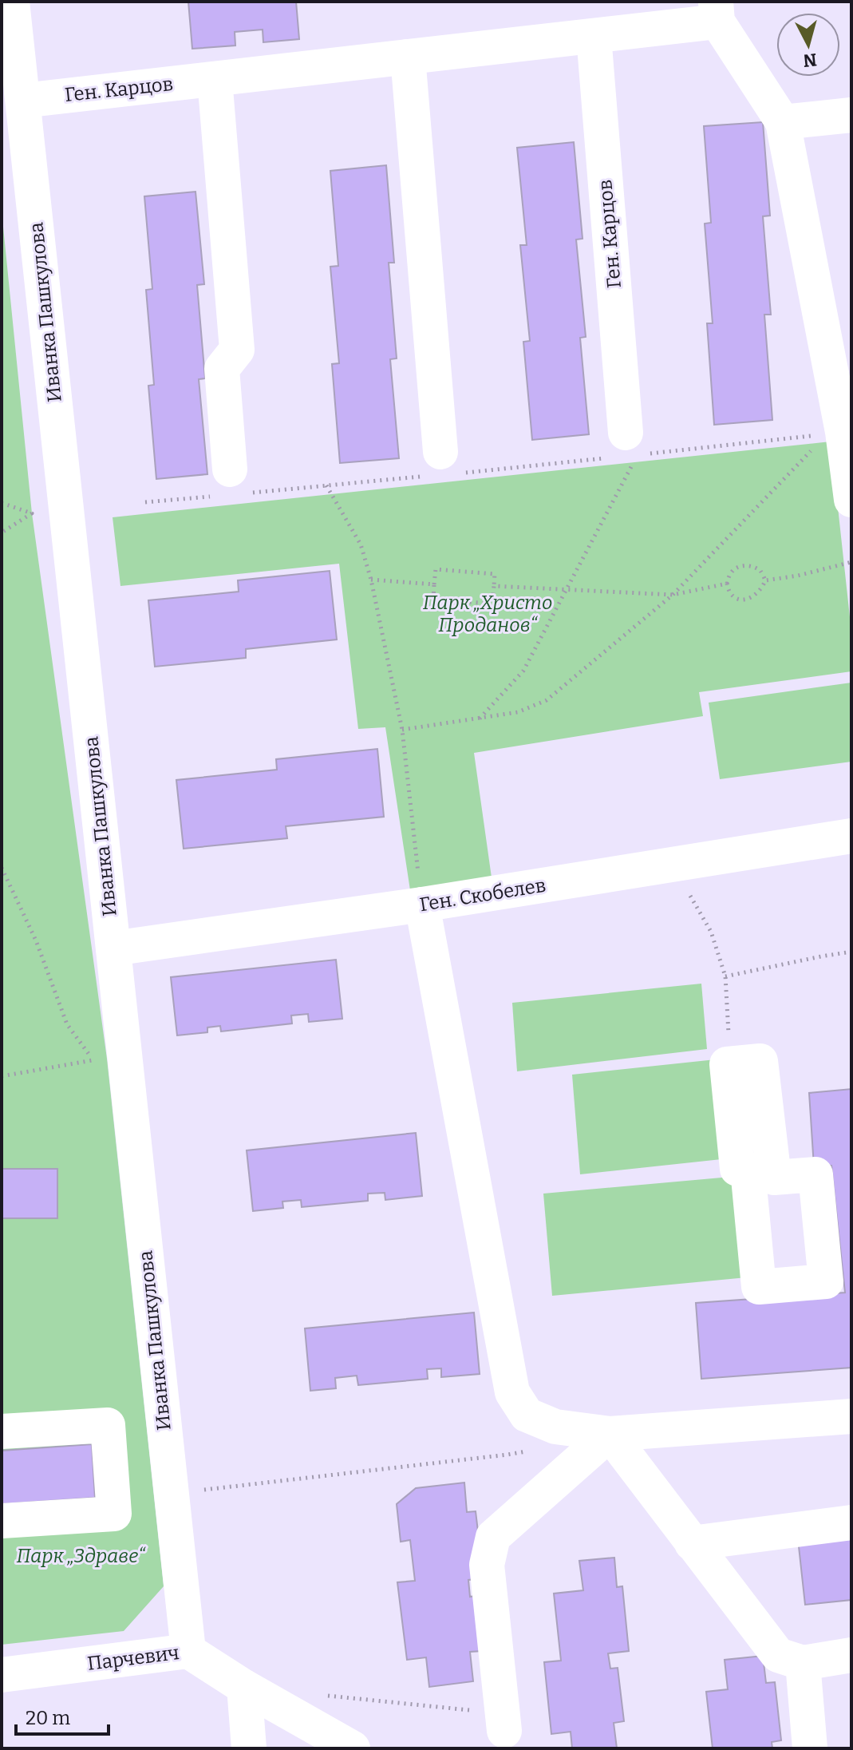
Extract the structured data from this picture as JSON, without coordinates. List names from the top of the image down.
{
  "streets": {
    "street": [
      "Ген. Карцов",
      "Иванка Пашкулова",
      "Ген. Скобелев",
      "Парчевич"
    ]
  },
  "crossings": [
    ["Ген. Карцов", "Иванка Пашкулова"],
    ["Иванка Пашкулова", "Ген. Скобелев"],
    ["Иванка Пашкулова", "Парчевич"]
  ],
  "parks": ["Парк „Христо Проданов“", "Парк „Здраве“"],
  "scale_bar": "20 m",
  "north": "bottom"
}
